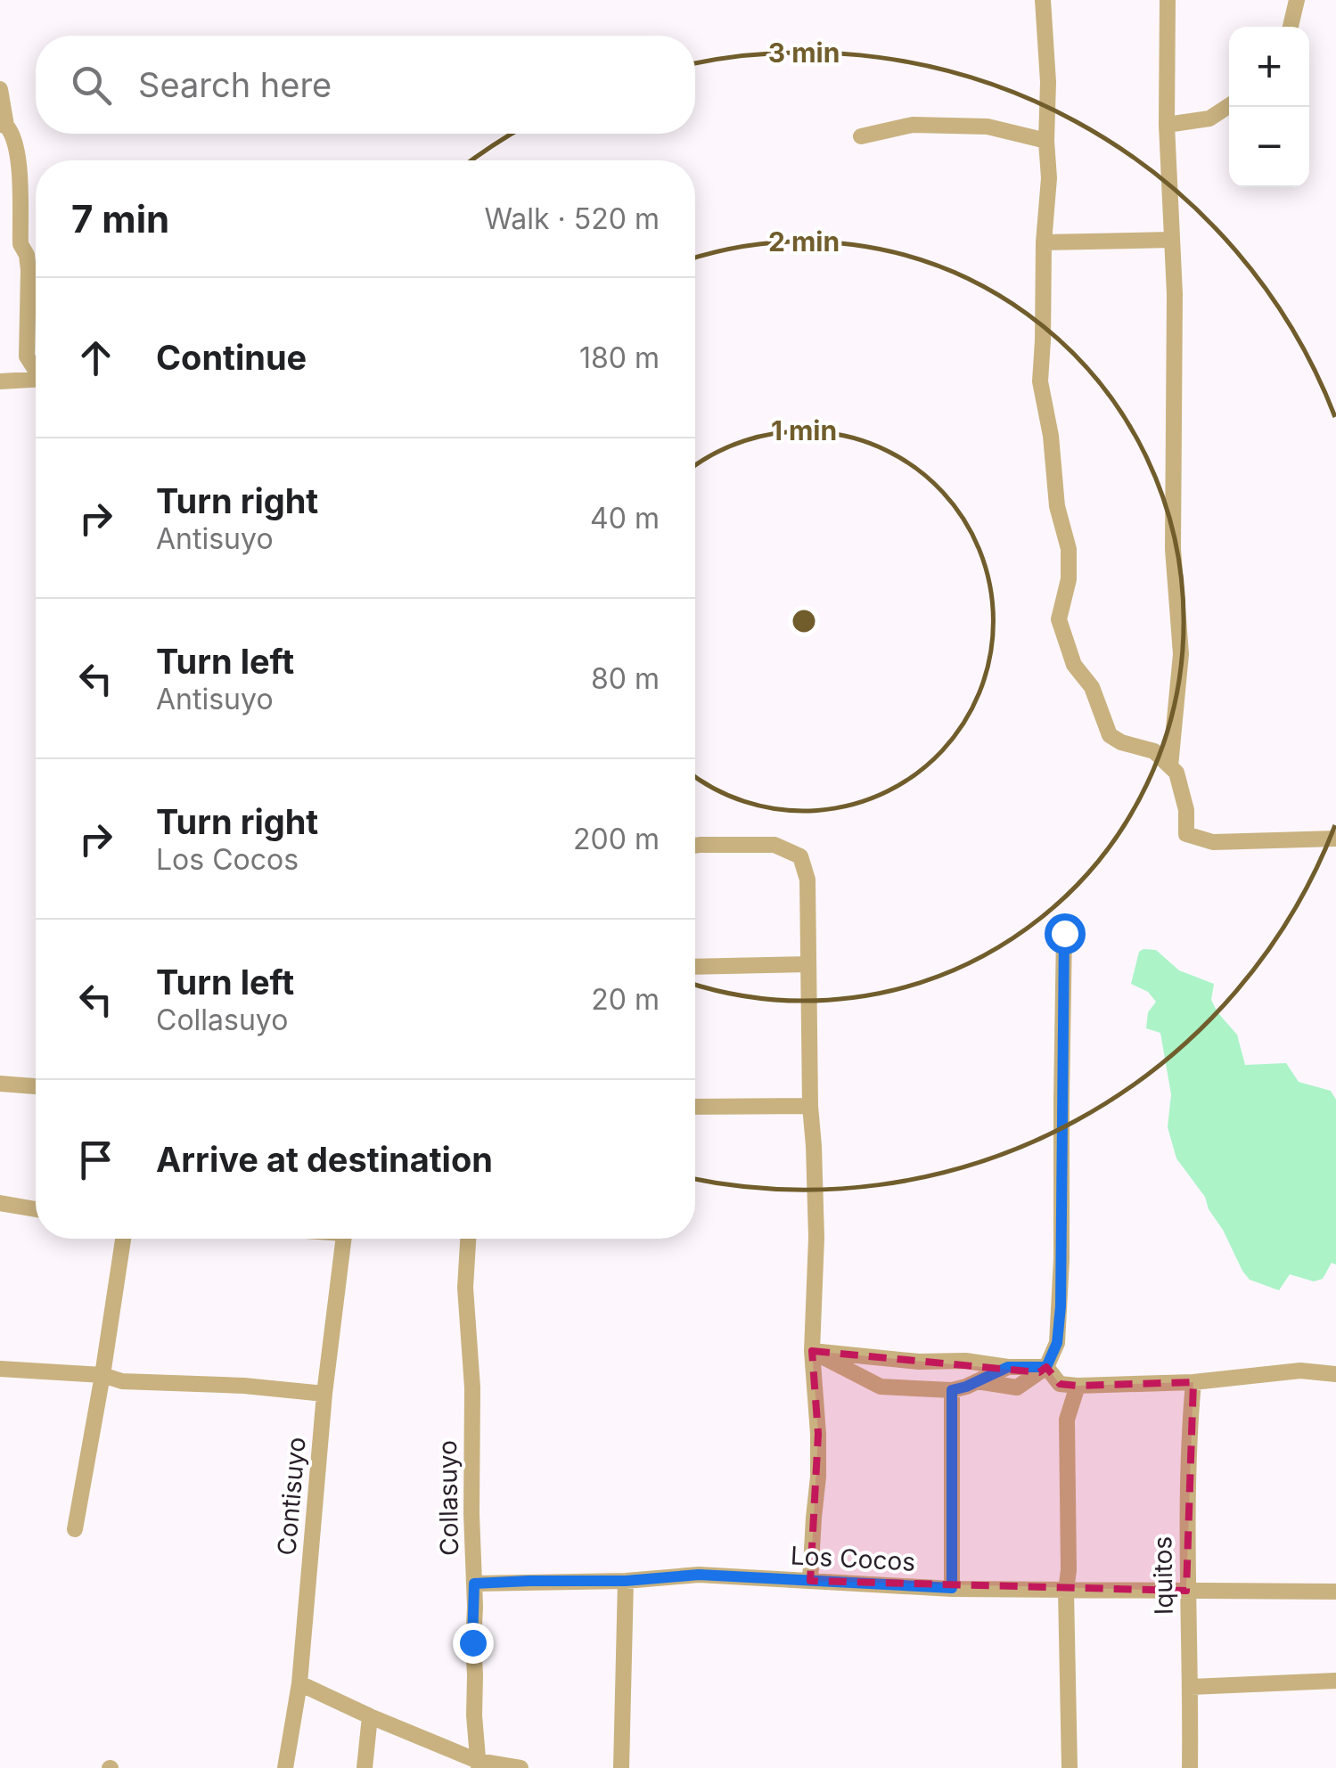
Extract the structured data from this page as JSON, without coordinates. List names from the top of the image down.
{
  "streets": {
    "street": [
      "Contisuyo",
      "Collasuyo",
      "Los Cocos",
      "Iquitos"
    ]
  },
  "crossings": [
    ["Collasuyo", "Los Cocos"],
    ["Los Cocos", "Iquitos"]
  ],
  "page": {
    "map_buttons": ["+", "−"],
    "search": "Search here",
    "heading": ["7 min", "Walk · 520 m"],
    "list": [
      ["Continue", "180 m"],
      ["Turn right", "Antisuyo", "40 m"],
      ["Turn left", "Antisuyo", "80 m"],
      ["Turn right", "Los Cocos", "200 m"],
      ["Turn left", "Collasuyo", "20 m"],
      "Arrive at destination"
    ]
  },
  "rings": ["3 min", "2 min", "1 min"]
}
